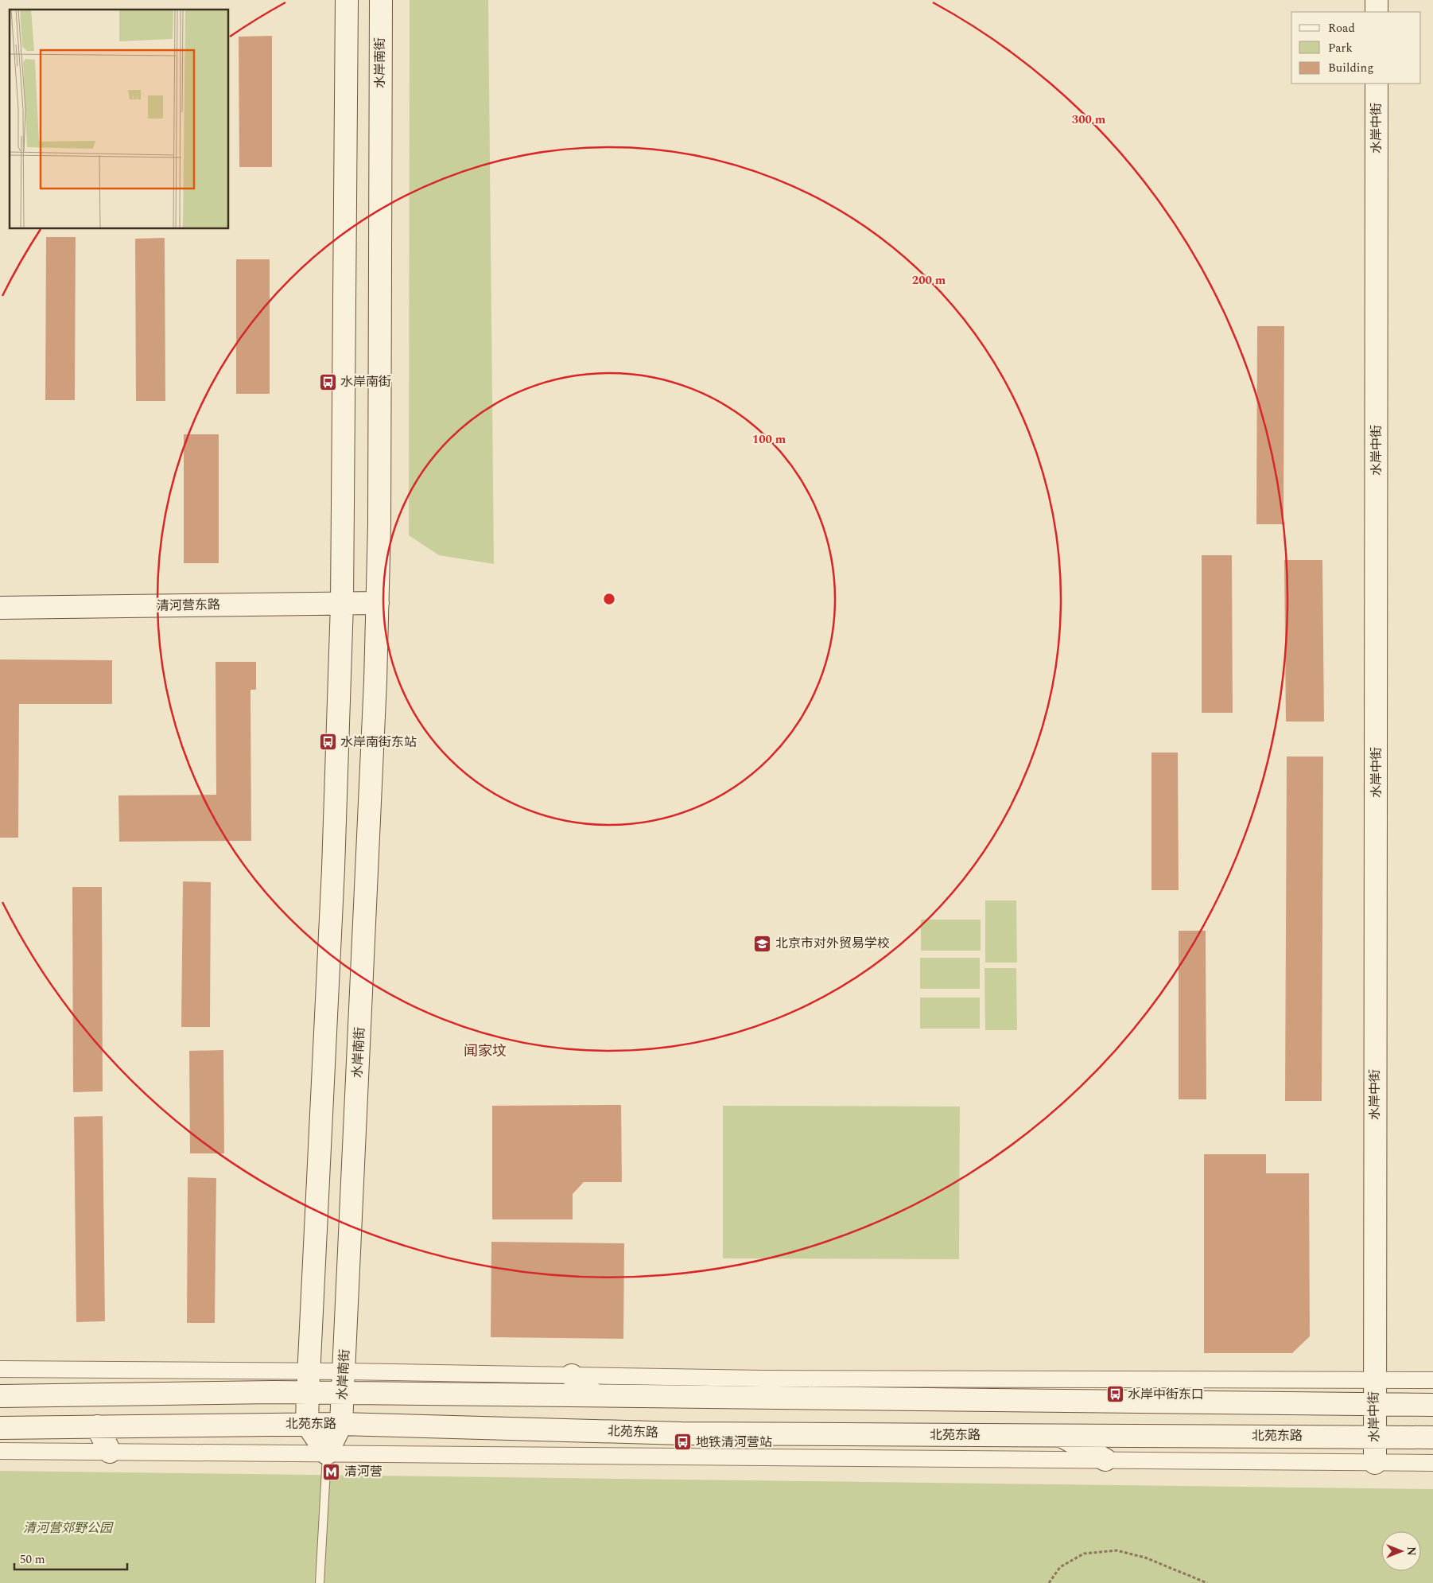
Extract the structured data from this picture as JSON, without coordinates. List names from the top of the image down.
{
  "streets": {
    "street": [
      "水岸南街",
      "水岸中街",
      "清河营东路",
      "北苑东路"
    ]
  },
  "crossings": [
    ["水岸南街", "清河营东路"],
    ["水岸南街", "北苑东路"],
    ["水岸中街", "北苑东路"]
  ],
  "districts": ["闻家坟"],
  "parks": ["清河营郊野公园"],
  "places": {
    "bus stop": [
      "水岸南街",
      "水岸南街东站",
      "水岸中街东口",
      "地铁清河营站"
    ],
    "school or university": ["北京市对外贸易学校"],
    "metro station": ["清河营"]
  },
  "legend": ["Road", "Park", "Building"],
  "scale_bar": "50 m",
  "north": "right",
  "rings": ["300 m", "200 m", "100 m"]
}
